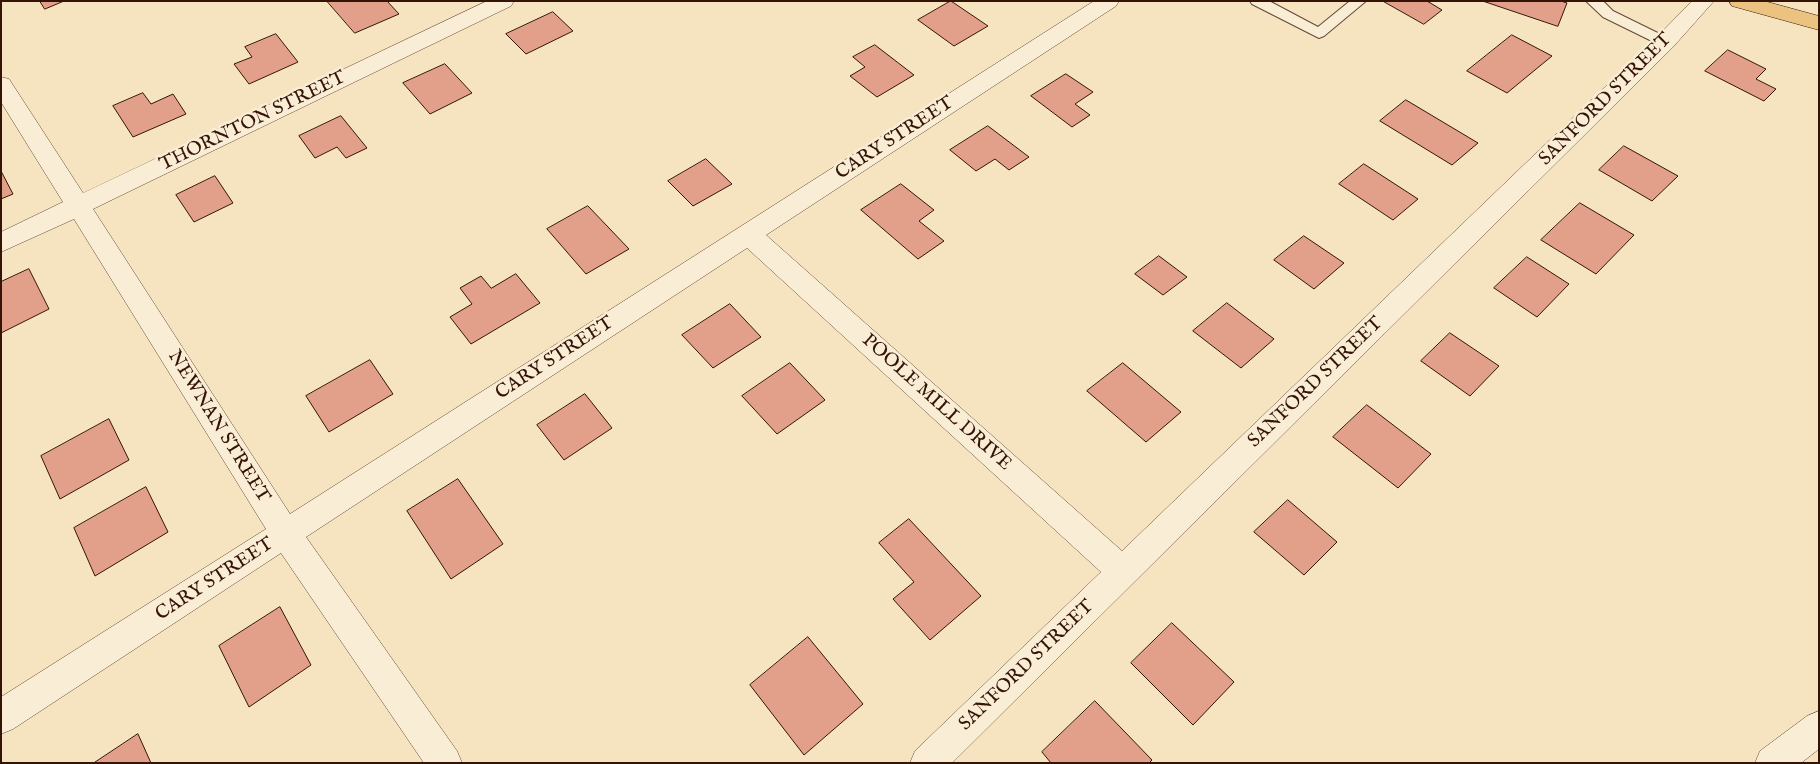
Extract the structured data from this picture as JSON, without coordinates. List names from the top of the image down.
{
  "streets": {
    "street": [
      "SANFORD STREET",
      "THORNTON STREET",
      "CARY STREET",
      "POOLE MILL DRIVE",
      "NEWNAN STREET"
    ]
  },
  "crossings": [
    ["SANFORD STREET", "POOLE MILL DRIVE"],
    ["THORNTON STREET", "NEWNAN STREET"],
    ["CARY STREET", "POOLE MILL DRIVE"],
    ["CARY STREET", "NEWNAN STREET"]
  ]
}
